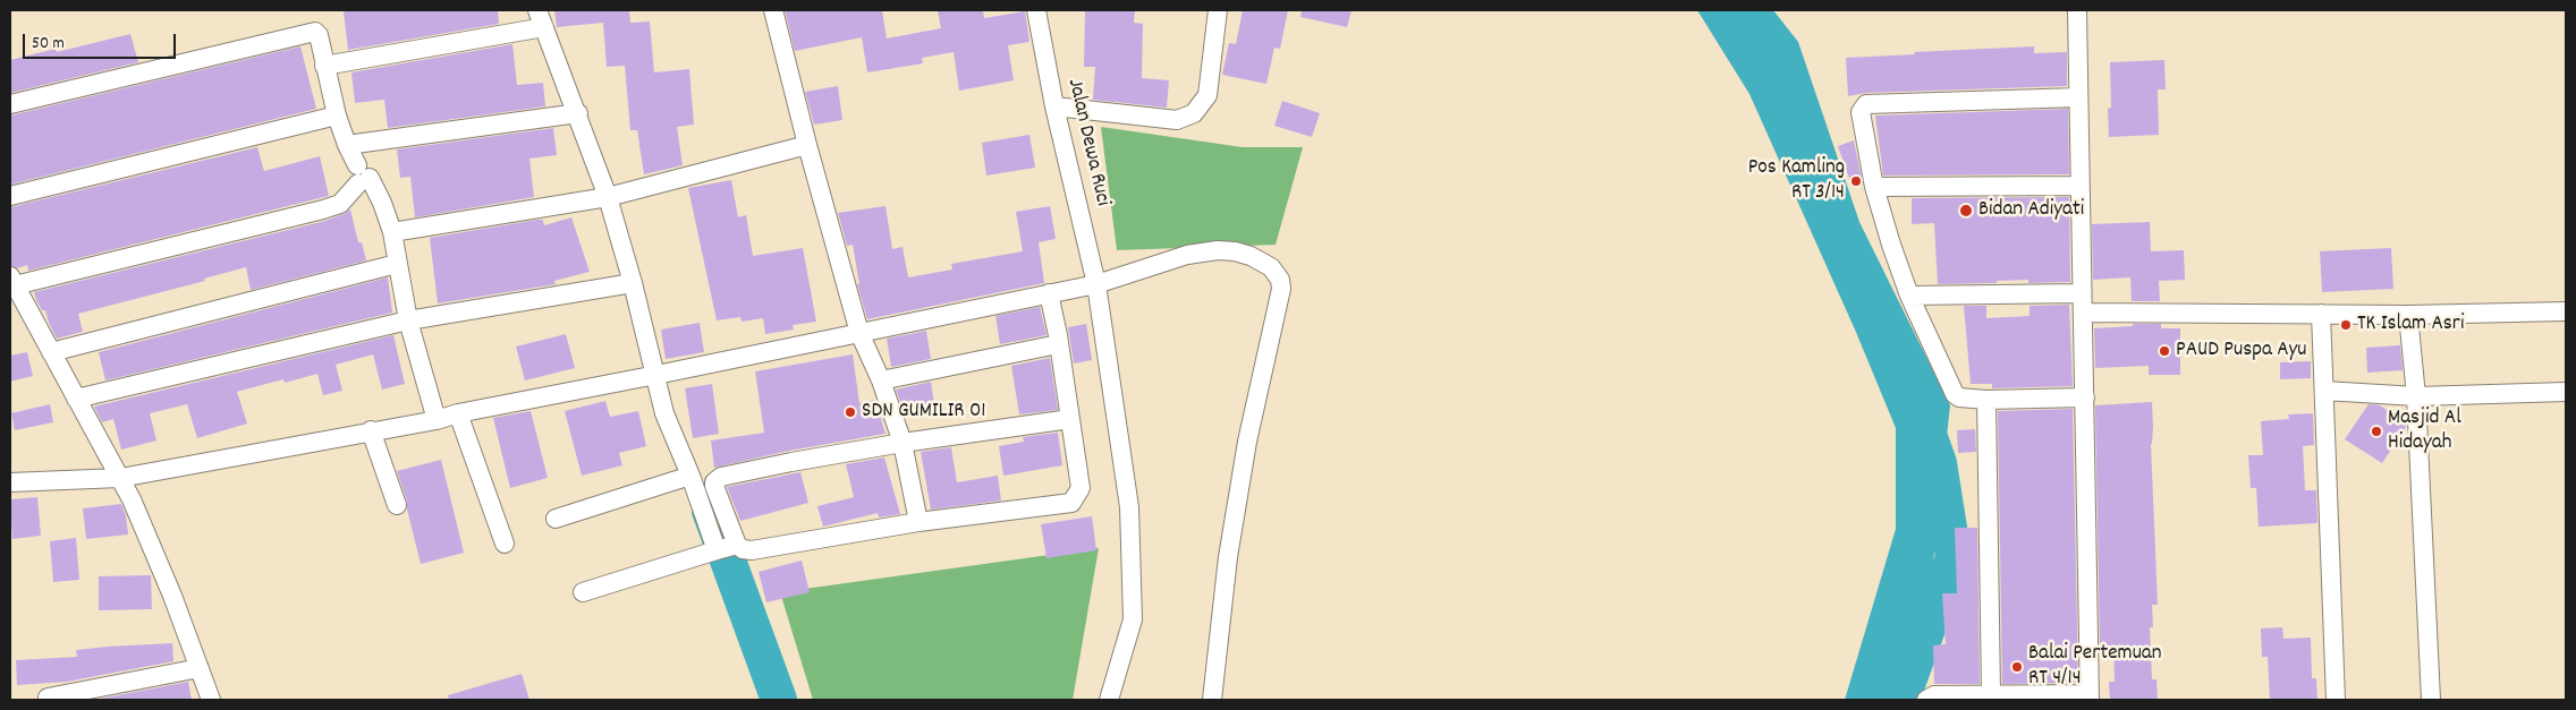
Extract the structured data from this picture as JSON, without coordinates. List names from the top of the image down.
{
  "streets": {
    "street": ["Jalan Dewa Ruci"]
  },
  "places": [
    "Pos Kamling RT 3/14",
    "Bidan Adiyati",
    "TK Islam Asri",
    "PAUD Puspa Ayu",
    "SDN GUMILIR 01",
    "Masjid Al Hidayah",
    "Balai Pertemuan RT 4/14"
  ],
  "scale_bar": "50 m"
}
